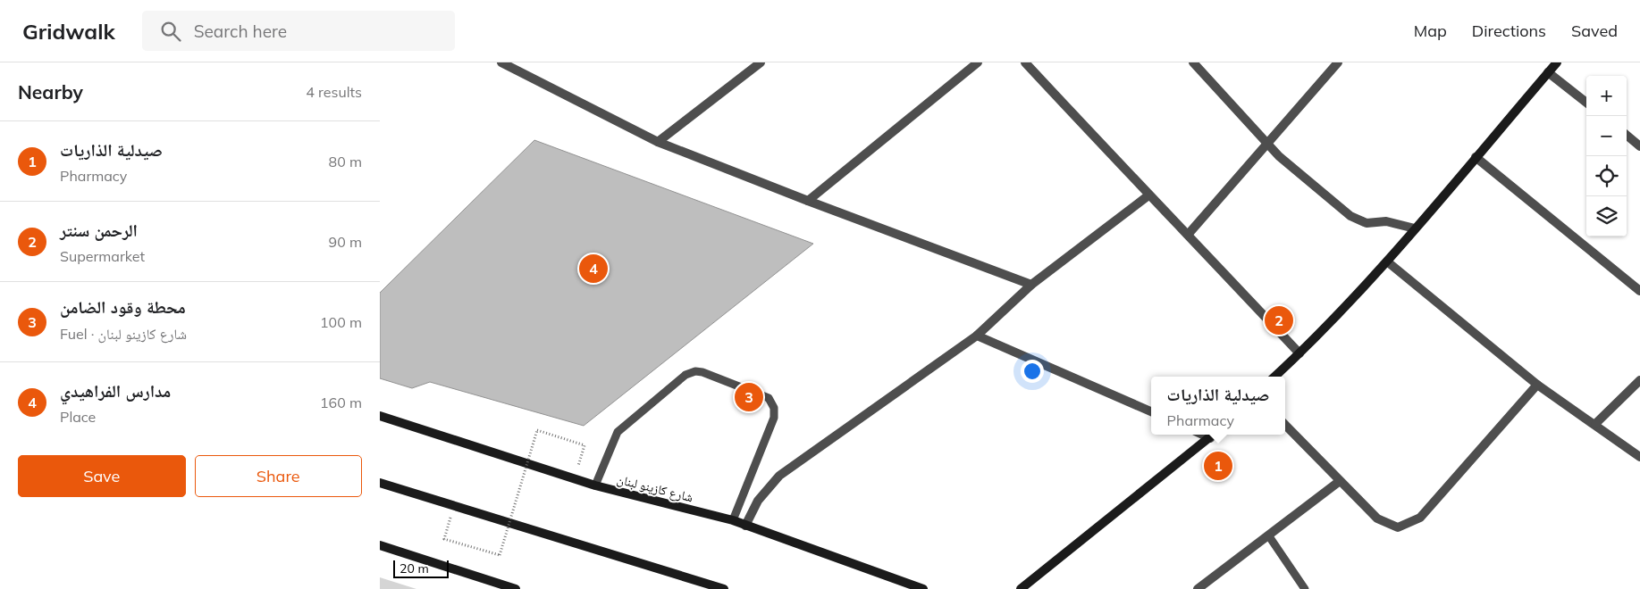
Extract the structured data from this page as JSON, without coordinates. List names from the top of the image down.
{
  "streets": {
    "main road": ["شارع كازينو لبنان"]
  },
  "scale_bar": "20 m",
  "page": {
    "header": "Gridwalk",
    "search": "Search here",
    "nav": ["Map", "Directions", "Saved"],
    "heading": ["Nearby", "4 results"],
    "map_buttons": ["+", "−"],
    "list": [
      {
        "mark": "1",
        "name": "صيدلية الذاريات",
        "note": "Pharmacy",
        "value": "80 m"
      },
      {
        "mark": "2",
        "name": "الرحمن سنتر",
        "note": "Supermarket",
        "value": "90 m"
      },
      {
        "mark": "3",
        "name": "محطة وقود الضامن",
        "note": "Fuel · شارع كازينو لبنان",
        "value": "100 m"
      },
      {
        "mark": "4",
        "name": "مدارس الفراهيدي",
        "note": "Place",
        "value": "160 m"
      }
    ],
    "pins": [
      "4",
      "2",
      "3",
      "1"
    ],
    "popup": ["صيدلية الذاريات", "Pharmacy"],
    "buttons": ["Save", "Share"],
    "scale": "20 m"
  }
}
